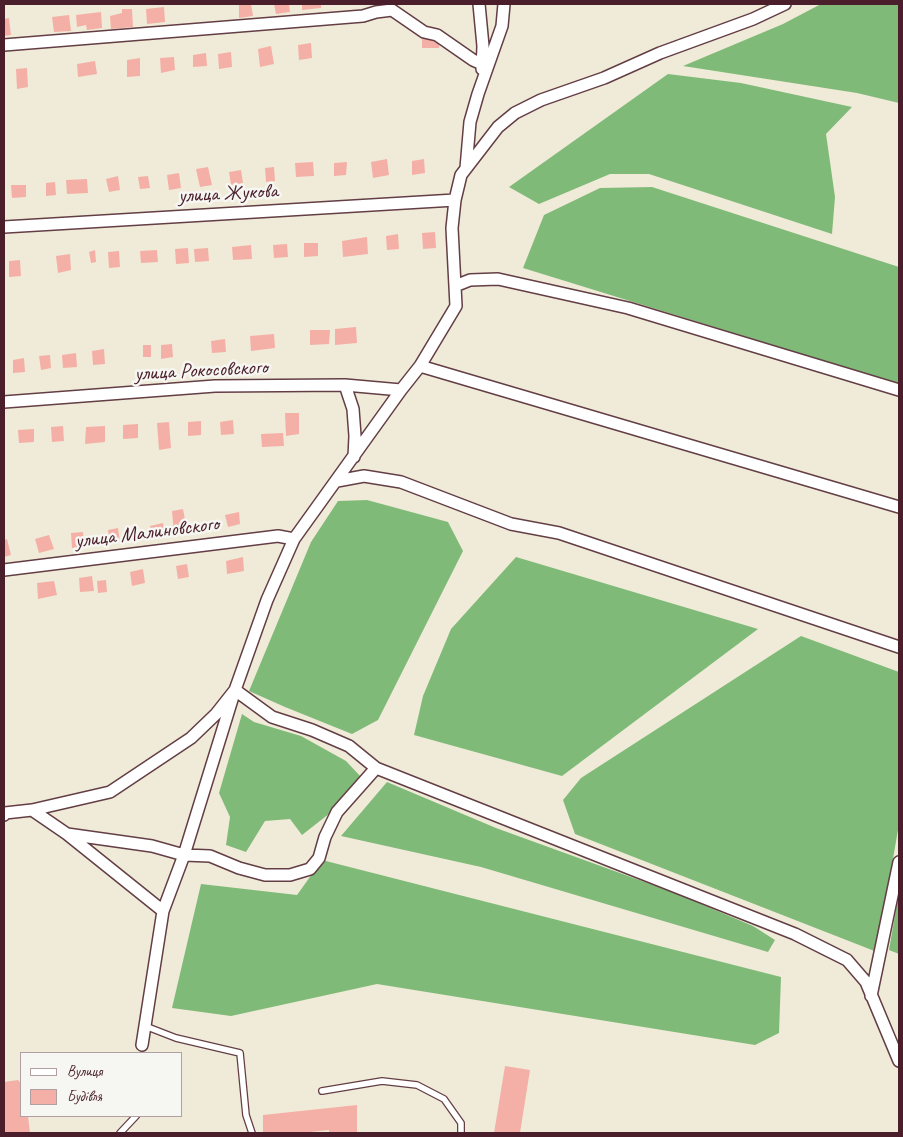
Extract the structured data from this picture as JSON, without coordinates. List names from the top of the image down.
{
  "streets": {
    "street": ["улица Жукова", "улица Рокосовского", "улица Малиновского"]
  },
  "legend": ["Вулиця", "Будівля"]
}
